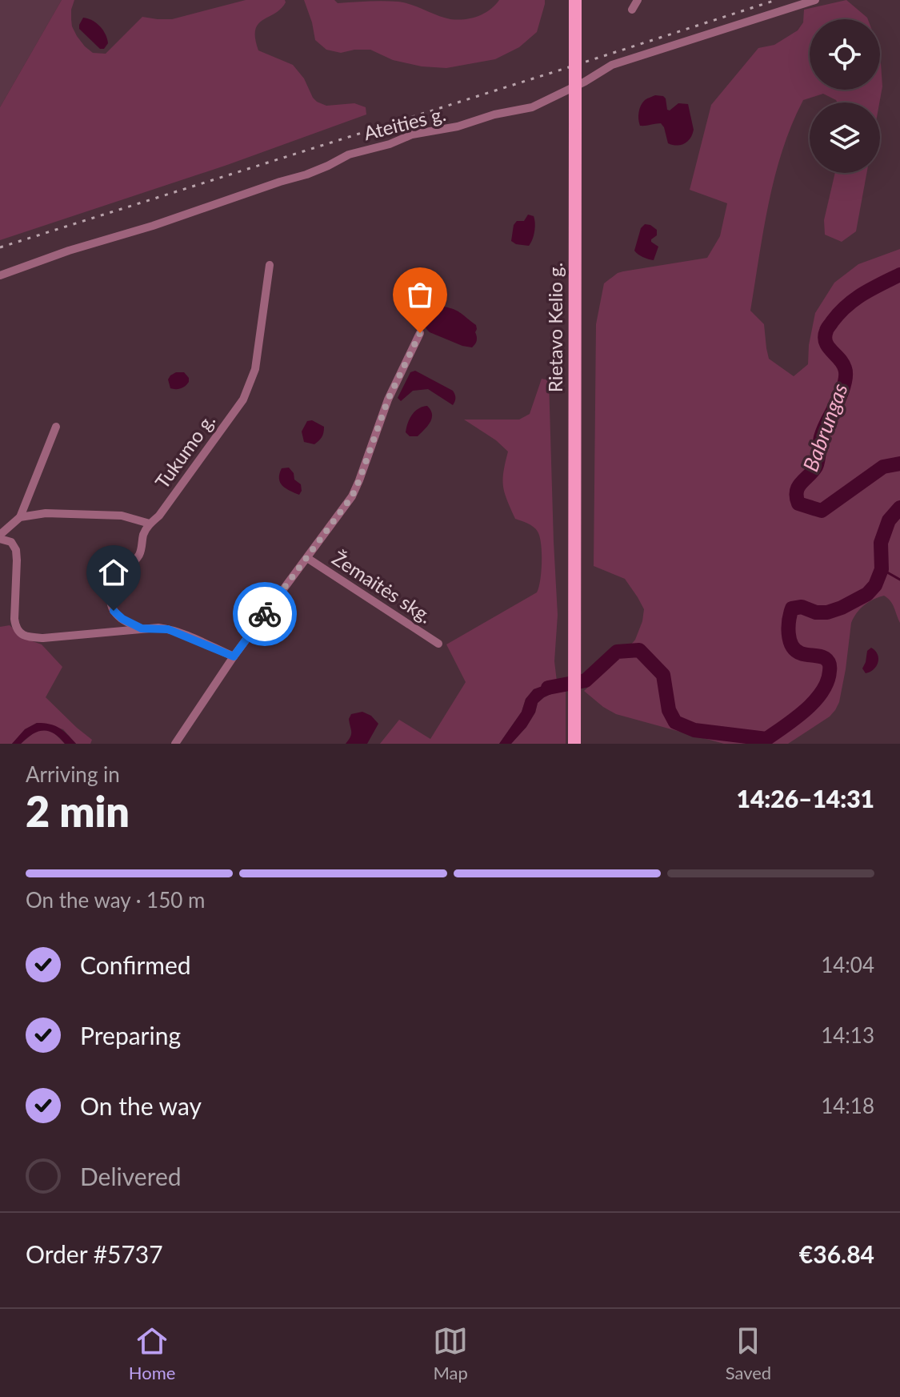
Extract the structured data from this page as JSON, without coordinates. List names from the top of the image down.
{
  "streets": {
    "main road": ["Rietavo Kelio g."],
    "street": ["Ateities g.", "Tukumo g.", "Žemaitės skg."]
  },
  "water": ["Babrungas"],
  "page": {
    "heading": ["2 min", "Arriving in", "14:26–14:31"],
    "panel": ["Order #5737", "€36.84"],
    "bar": "On the way · 150 m",
    "list": [
      ["Confirmed", "14:04"],
      ["Preparing", "14:13"],
      ["On the way", "14:18"],
      "Delivered"
    ],
    "tabs": ["Home", "Map", "Saved"]
  }
}
